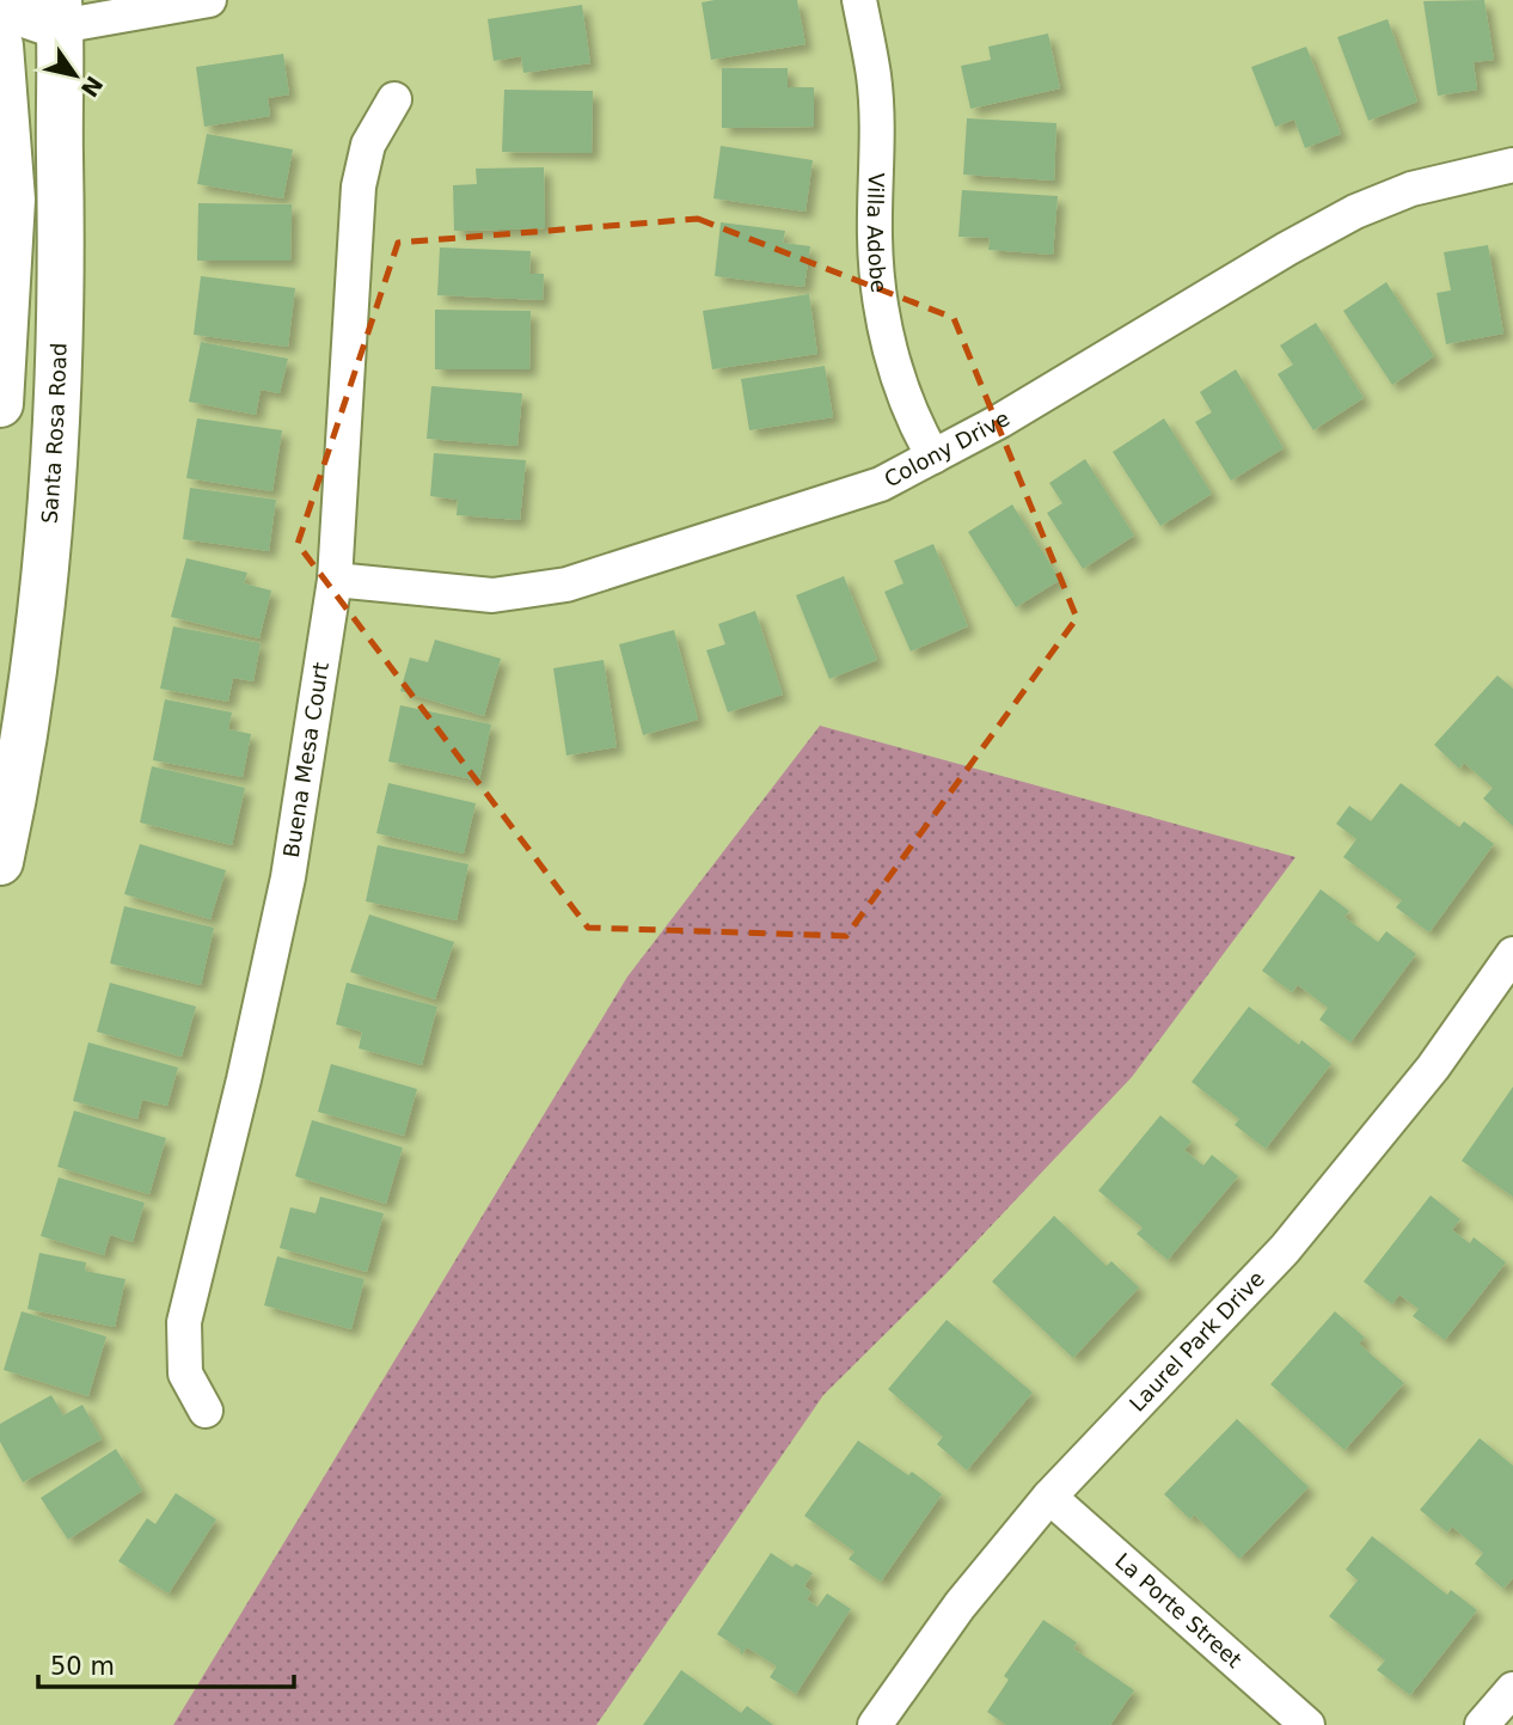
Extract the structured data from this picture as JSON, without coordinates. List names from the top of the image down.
{
  "streets": {
    "main road": ["Santa Rosa Road"],
    "street": [
      "Villa Adobe",
      "Colony Drive",
      "Buena Mesa Court",
      "Laurel Park Drive",
      "La Porte Street"
    ]
  },
  "crossings": [
    ["Villa Adobe", "Colony Drive"],
    ["Colony Drive", "Buena Mesa Court"],
    ["Laurel Park Drive", "La Porte Street"]
  ],
  "scale_bar": "50 m",
  "north": "bottom right"
}
